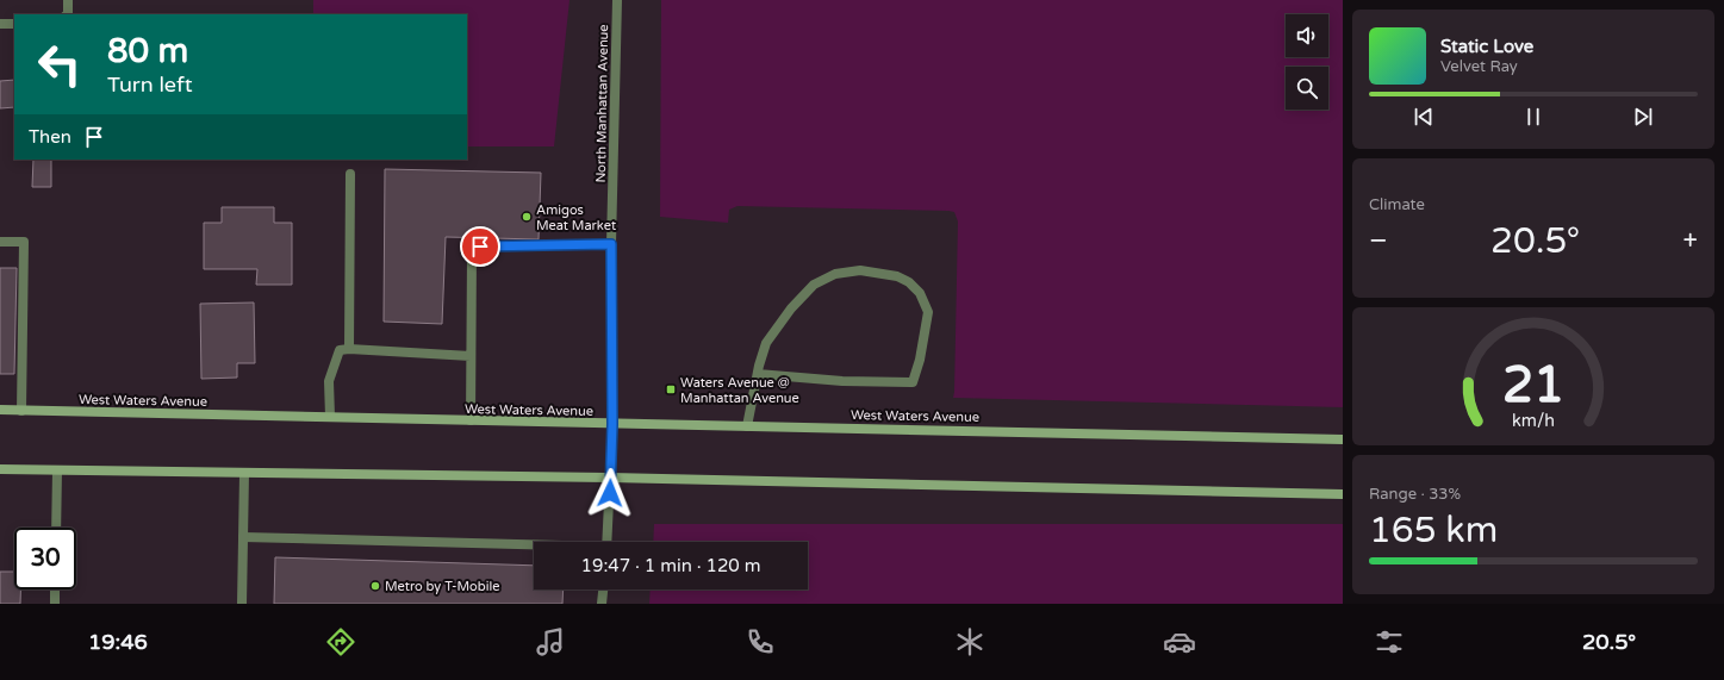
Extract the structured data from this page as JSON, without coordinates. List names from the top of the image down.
{
  "streets": {
    "main road": ["West Waters Avenue"],
    "street": ["North Manhattan Avenue"]
  },
  "crossings": [
    ["North Manhattan Avenue", "West Waters Avenue"]
  ],
  "places": {
    "other": ["Amigos Meat Market", "Metro by T-Mobile"],
    "transit": ["Waters Avenue @ Manhattan Avenue"]
  },
  "page": {
    "turn": ["80 m", "Turn left"],
    "song": ["Static Love", "Velvet Ray"],
    "then": "Then",
    "tile": [
      "Climate",
      ["Range · 33%", "165 km"]
    ],
    "heat": ["−", "20.5°", "+"],
    "limit": "30",
    "trip": "19:47 · 1 min · 120 m",
    "tabs": ["19:46", "20.5°"],
    "gauge": ["21", "km/h"]
  }
}
